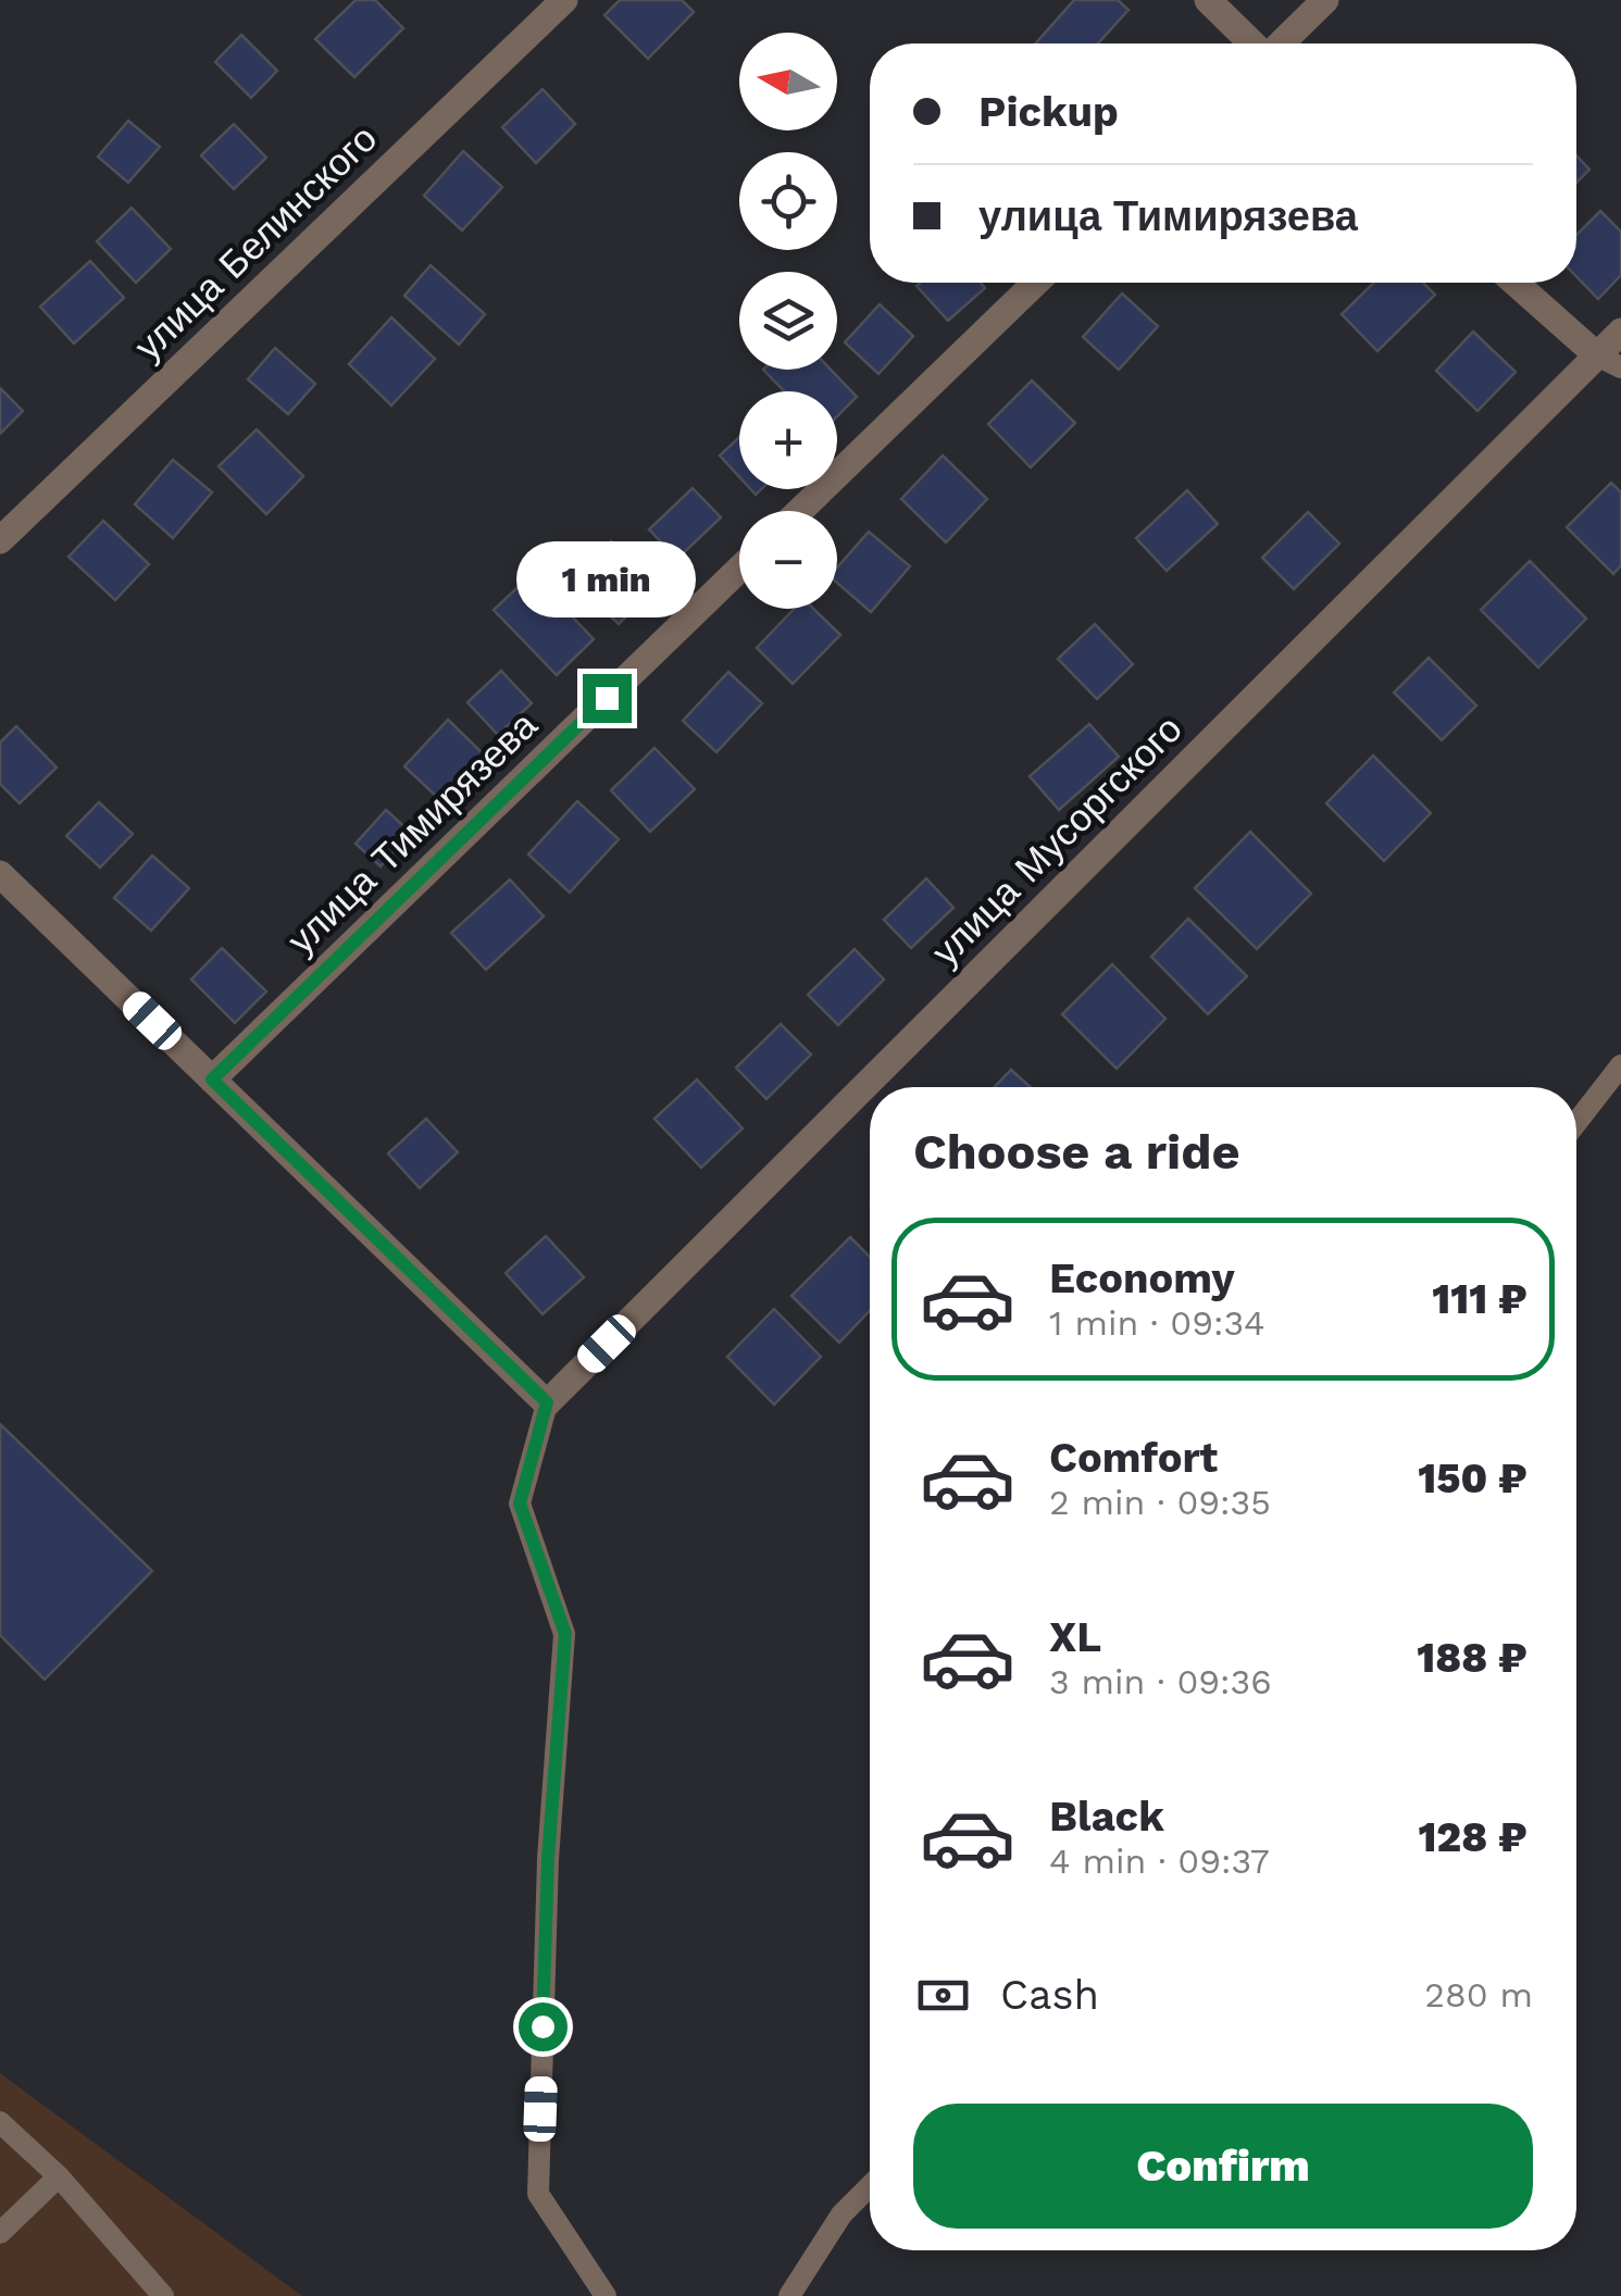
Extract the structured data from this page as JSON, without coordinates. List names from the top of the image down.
{
  "streets": {
    "street": ["улица Белинского", "улица Тимирязева", "улица Мусоргского"]
  },
  "north": "left",
  "page": {
    "map_buttons": ["+", "−"],
    "banner": ["Pickup", "улица Тимирязева"],
    "bubble": "1 min",
    "heading": "Choose a ride",
    "list": [
      {
        "name": "Economy",
        "note": "1 min · 09:34",
        "value": "111 ₽"
      },
      {
        "name": "Comfort",
        "note": "2 min · 09:35",
        "value": "150 ₽"
      },
      {
        "name": "XL",
        "note": "3 min · 09:36",
        "value": "188 ₽"
      },
      {
        "name": "Black",
        "note": "4 min · 09:37",
        "value": "128 ₽"
      }
    ],
    "pay": ["Cash", "280 m"],
    "buttons": "Confirm"
  }
}
